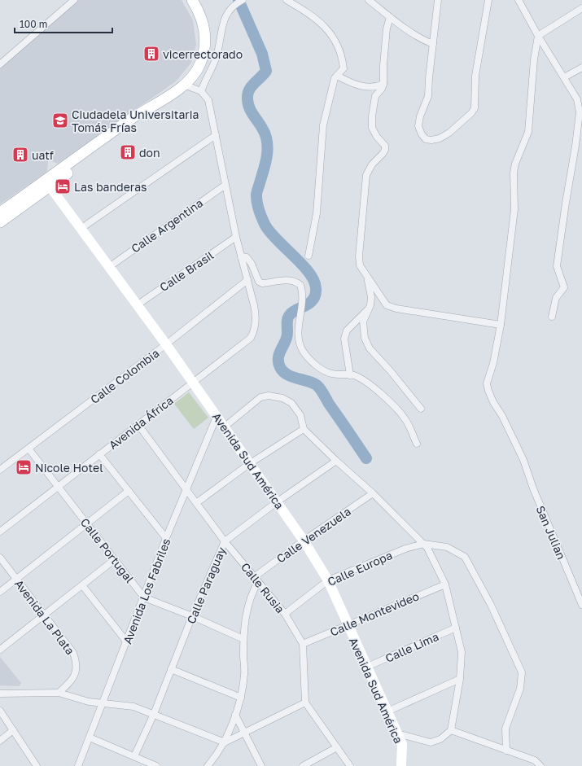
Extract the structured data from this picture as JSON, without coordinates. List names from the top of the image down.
{
  "streets": {
    "main road": ["Avenida Sud América"],
    "street": [
      "Calle Argentina",
      "Calle Brasil",
      "Calle Colombia",
      "Avenida África",
      "San Julian",
      "Calle Venezuela",
      "Calle Portugal",
      "Calle Europa",
      "Calle Paraguay",
      "Calle Rusia",
      "Avenida Los Fabriles",
      "Calle Montevideo",
      "Avenida La Plata",
      "Calle Lima"
    ]
  },
  "crossings": [
    ["Calle Argentina", "Avenida Sud América"],
    ["Calle Brasil", "Avenida Sud América"],
    ["Calle Colombia", "Avenida África"],
    ["Calle Colombia", "Avenida Sud América"],
    ["Calle Colombia", "Calle Portugal"],
    ["Avenida África", "Avenida Sud América"],
    ["Avenida África", "Calle Portugal"],
    ["Avenida África", "Calle Rusia"],
    ["Avenida Sud América", "Calle Venezuela"],
    ["Avenida Sud América", "Calle Europa"],
    ["Avenida Sud América", "Calle Paraguay"],
    ["Avenida Sud América", "Avenida Los Fabriles"],
    ["Avenida Sud América", "Calle Montevideo"],
    ["Avenida Sud América", "Calle Lima"],
    ["Calle Venezuela", "Calle Rusia"],
    ["Calle Portugal", "Avenida Los Fabriles"],
    ["Calle Europa", "Calle Rusia"],
    ["Calle Paraguay", "Calle Rusia"],
    ["Calle Rusia", "Avenida Los Fabriles"],
    ["Calle Rusia", "Calle Montevideo"]
  ],
  "places": {
    "building": ["vicerrectorado", "don", "uatf"],
    "school or university": ["Ciudadela Universitaria Tomás Frías"],
    "hotel": ["Las banderas", "Nicole Hotel"]
  },
  "scale_bar": "100 m"
}
